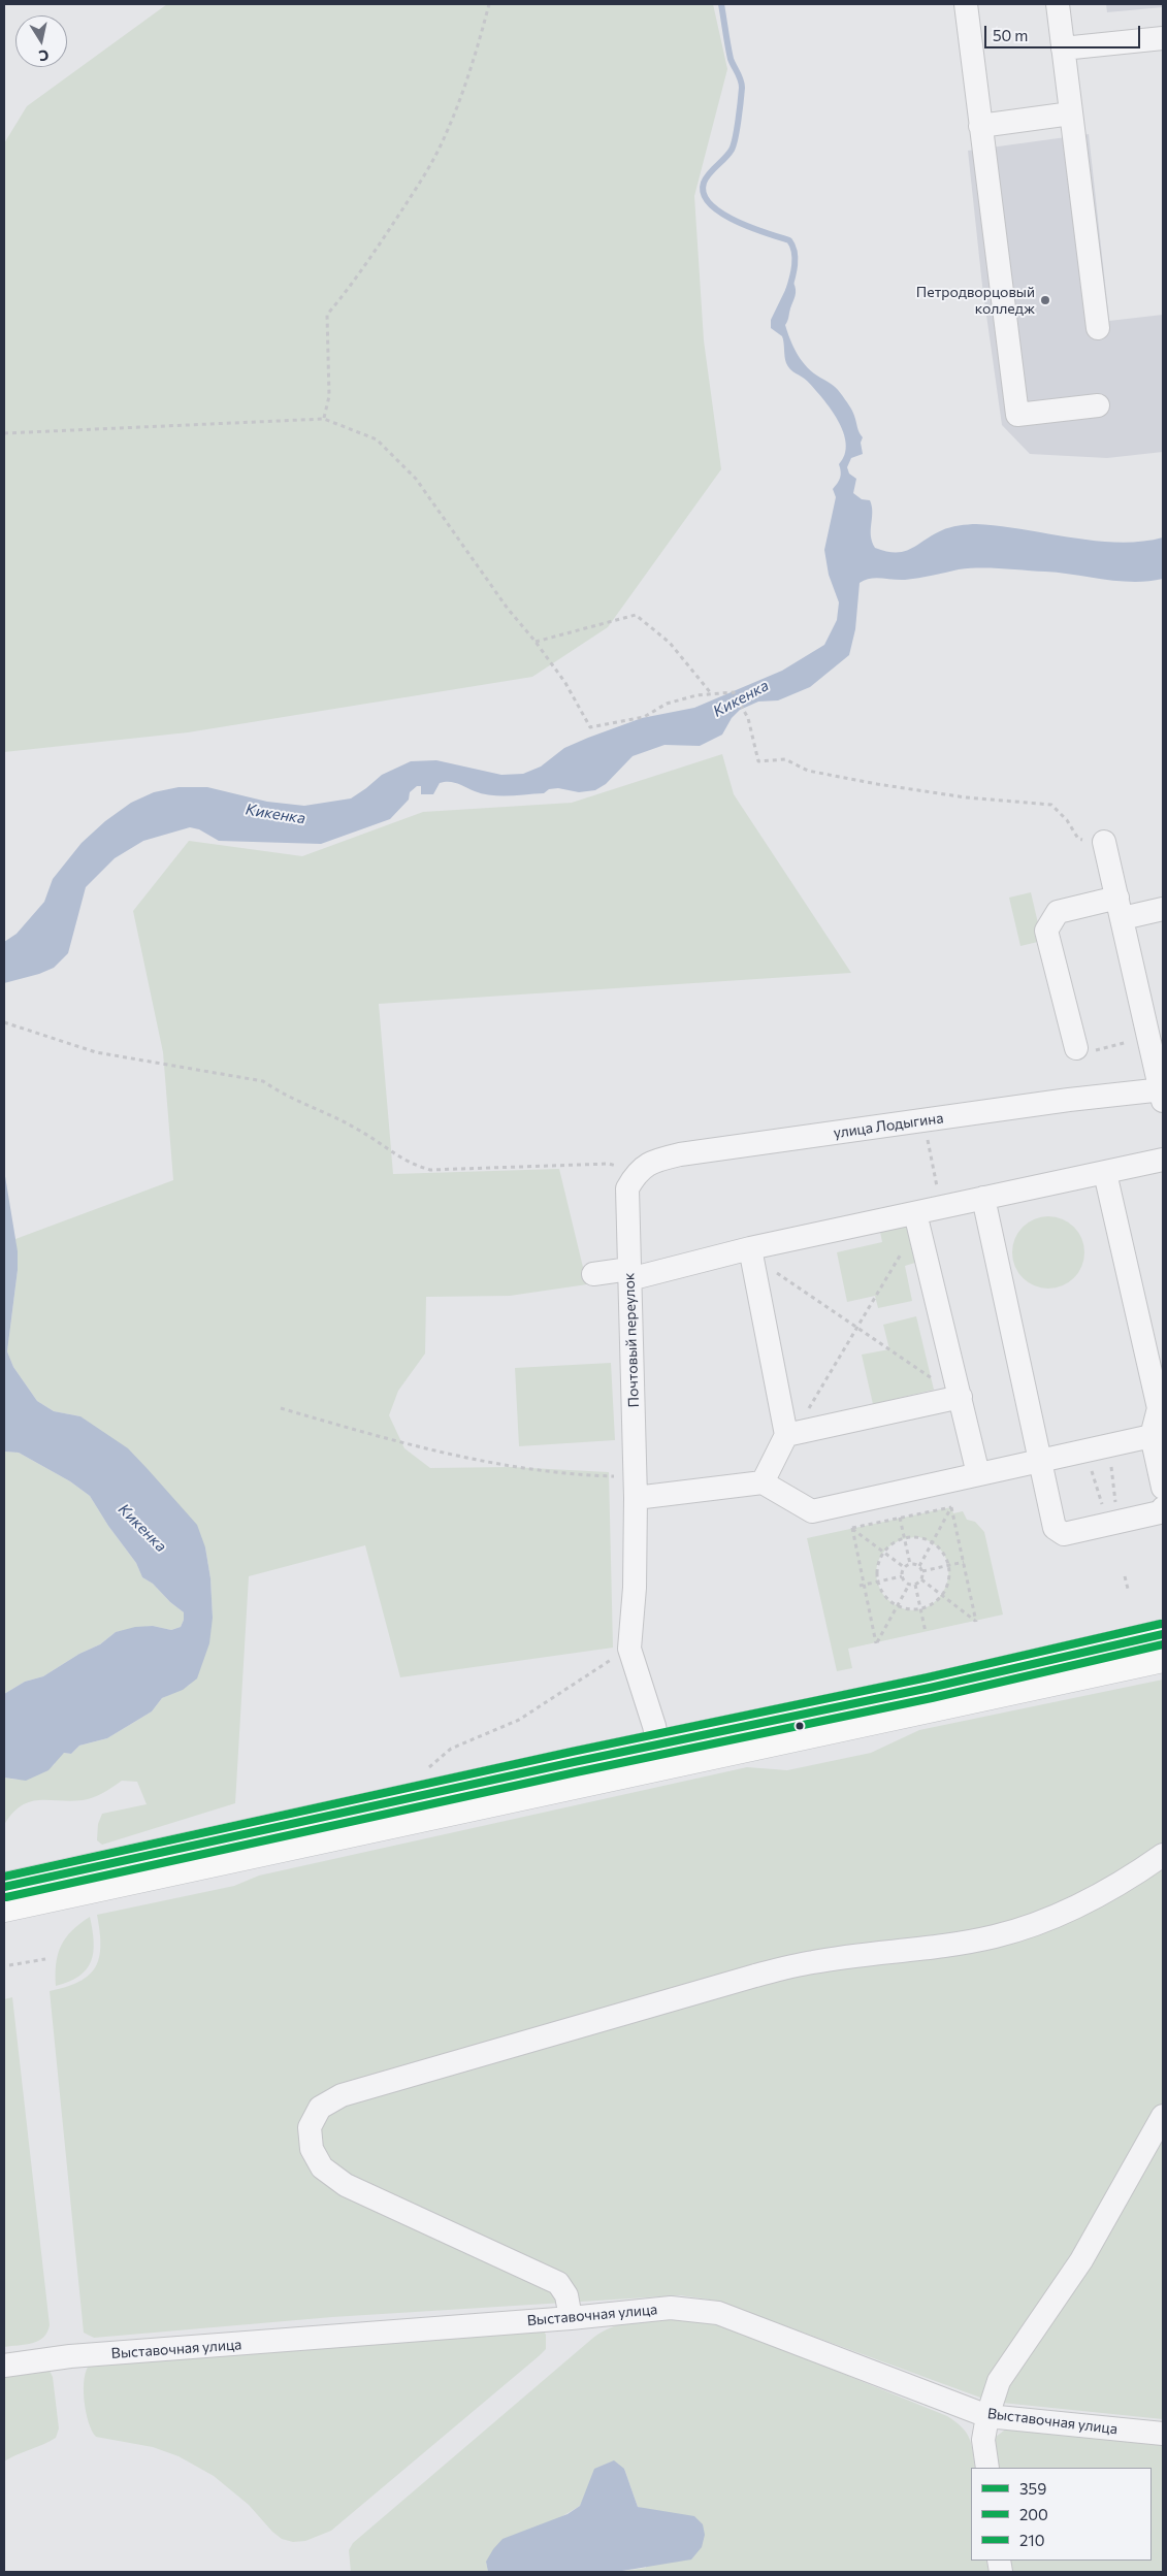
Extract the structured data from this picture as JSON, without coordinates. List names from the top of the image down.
{
  "streets": {
    "street": ["улица Лодыгина", "Почтовый переулок", "Выставочная улица"]
  },
  "crossings": [
    ["улица Лодыгина", "Почтовый переулок"]
  ],
  "water": ["Кикенка"],
  "places": ["Петродворцовый колледж"],
  "lines": ["transit line 210", "transit line 359", "transit line 200"],
  "legend": ["359", "200", "210"],
  "scale_bar": "50 m",
  "north": "bottom"
}
